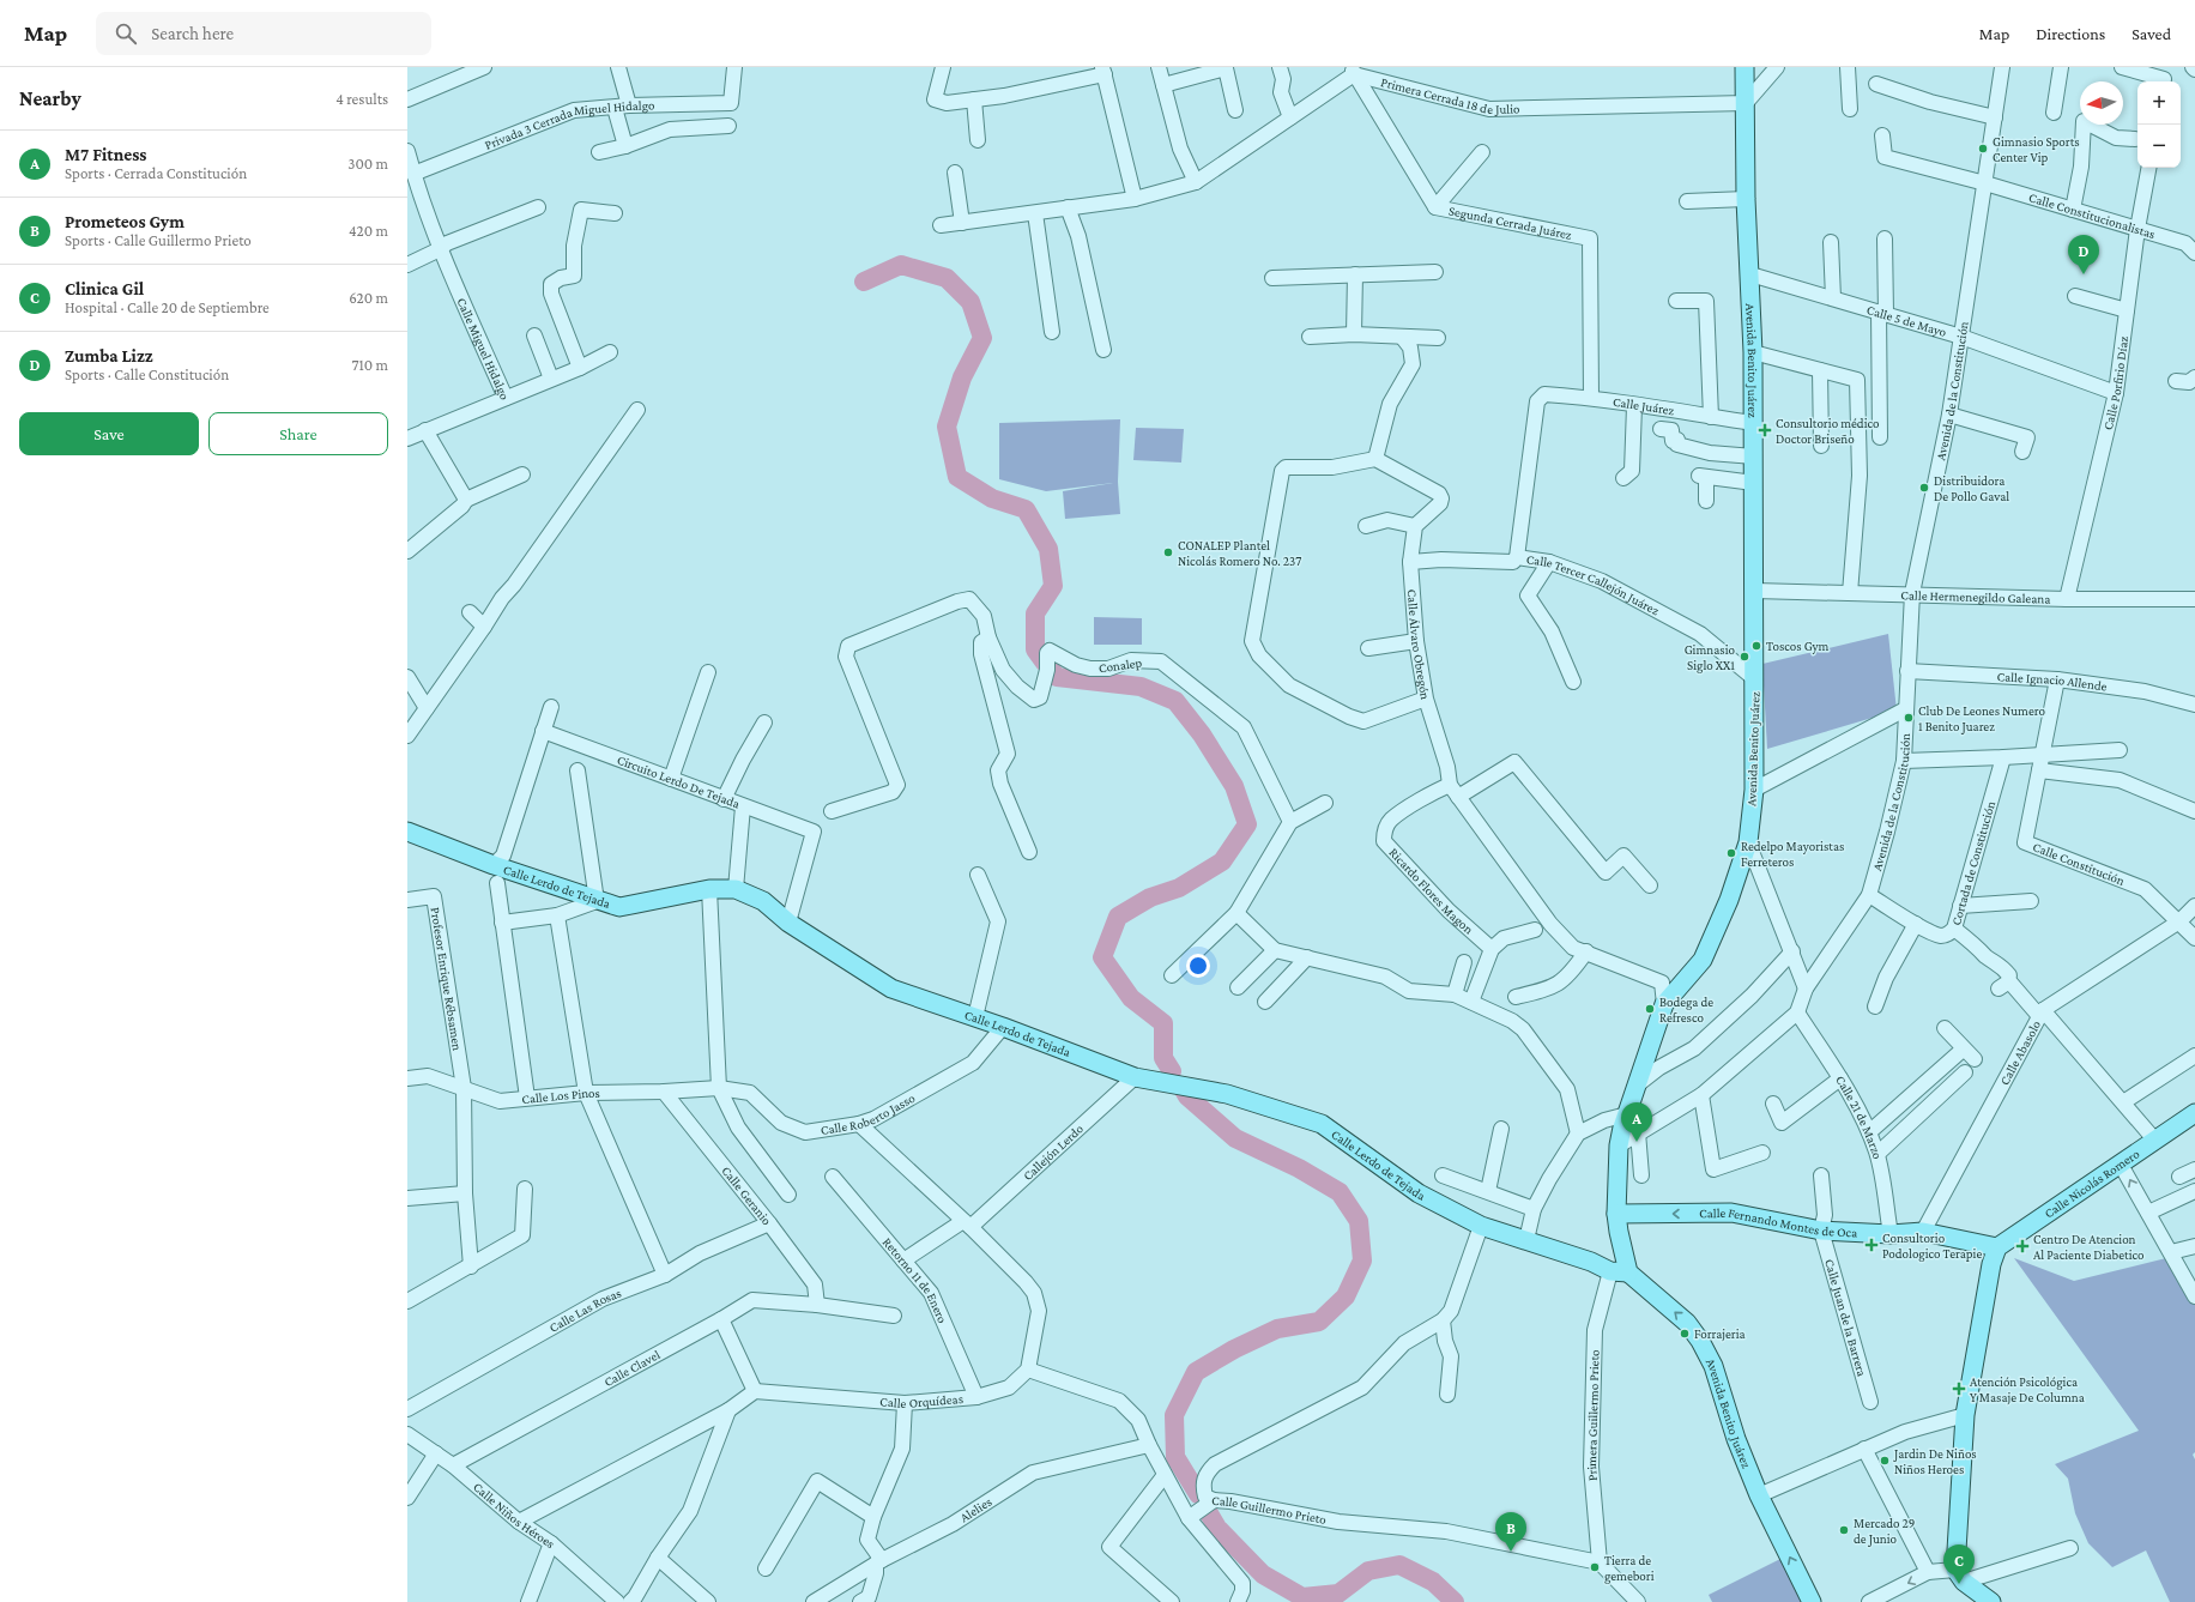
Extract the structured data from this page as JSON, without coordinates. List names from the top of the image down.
{
  "streets": {
    "main road": [
      "Avenida Benito Juárez",
      "Calle Lerdo de Tejada",
      "Calle Nicolás Romero",
      "Calle Fernando Montes de Oca"
    ],
    "street": [
      "Primera Cerrada 18 de Julio",
      "Privada 3 Cerrada Miguel Hidalgo",
      "Calle Constitucionalistas",
      "Segunda Cerrada Juárez",
      "Calle 5 de Mayo",
      "Calle Miguel Hidalgo",
      "Calle Porfirio Díaz",
      "Avenida de la Constitución",
      "Calle Juárez",
      "Calle Tercer Callejón Juárez",
      "Calle Hermenegildo Galeana",
      "Calle Álvaro Obregón",
      "Conalep",
      "Calle Ignacio Allende",
      "Circuito Lerdo De Tejada",
      "Cortada de Constitución",
      "Calle Constitución",
      "Ricardo Flores Magon",
      "Profesor Enrique Rébsamen",
      "Calle Abasolo",
      "Calle Los Pinos",
      "Calle Roberto Jasso",
      "Calle 21 de Marzo",
      "Callejón Lerdo",
      "Calle Geranio",
      "Retorno 11 de Enero",
      "Calle Las Rosas",
      "Calle Juan de la Barrera",
      "Calle Clavel",
      "Calle Orquídeas",
      "Primera Guillermo Prieto",
      "Calle Guillermo Prieto",
      "Alelies",
      "Calle Niños Héroes"
    ]
  },
  "crossings": [
    ["Primera Cerrada 18 de Julio", "Segunda Cerrada Juárez"],
    ["Primera Cerrada 18 de Julio", "Avenida Benito Juárez"],
    ["Privada 3 Cerrada Miguel Hidalgo", "Calle Miguel Hidalgo"],
    ["Calle Constitucionalistas", "Calle Porfirio Díaz"],
    ["Calle Constitucionalistas", "Avenida de la Constitución"],
    ["Segunda Cerrada Juárez", "Calle Juárez"],
    ["Calle 5 de Mayo", "Avenida Benito Juárez"],
    ["Calle 5 de Mayo", "Calle Porfirio Díaz"],
    ["Calle 5 de Mayo", "Avenida de la Constitución"],
    ["Avenida Benito Juárez", "Avenida de la Constitución"],
    ["Avenida Benito Juárez", "Calle Juárez"],
    ["Avenida Benito Juárez", "Calle Tercer Callejón Juárez"],
    ["Avenida Benito Juárez", "Calle Hermenegildo Galeana"],
    ["Avenida Benito Juárez", "Calle Álvaro Obregón"],
    ["Avenida Benito Juárez", "Calle Lerdo de Tejada"],
    ["Avenida Benito Juárez", "Calle Fernando Montes de Oca"],
    ["Avenida Benito Juárez", "Primera Guillermo Prieto"],
    ["Calle Porfirio Díaz", "Calle Hermenegildo Galeana"],
    ["Avenida de la Constitución", "Calle Hermenegildo Galeana"],
    ["Avenida de la Constitución", "Calle Ignacio Allende"],
    ["Avenida de la Constitución", "Cortada de Constitución"],
    ["Avenida de la Constitución", "Calle 21 de Marzo"],
    ["Calle Juárez", "Calle Tercer Callejón Juárez"],
    ["Calle Tercer Callejón Juárez", "Calle Álvaro Obregón"],
    ["Calle Álvaro Obregón", "Ricardo Flores Magon"],
    ["Calle Ignacio Allende", "Calle Constitución"],
    ["Circuito Lerdo De Tejada", "Calle Lerdo de Tejada"],
    ["Calle Constitución", "Calle Abasolo"],
    ["Calle Lerdo de Tejada", "Calle Roberto Jasso"],
    ["Calle Lerdo de Tejada", "Callejón Lerdo"],
    ["Calle Lerdo de Tejada", "Primera Guillermo Prieto"],
    ["Calle Lerdo de Tejada", "Calle Guillermo Prieto"],
    ["Profesor Enrique Rébsamen", "Calle Los Pinos"],
    ["Calle Abasolo", "Calle Fernando Montes de Oca"],
    ["Calle Los Pinos", "Calle Roberto Jasso"],
    ["Calle Los Pinos", "Calle Geranio"],
    ["Calle 21 de Marzo", "Calle Fernando Montes de Oca"],
    ["Callejón Lerdo", "Retorno 11 de Enero"],
    ["Calle Nicolás Romero", "Calle Fernando Montes de Oca"],
    ["Calle Geranio", "Calle Las Rosas"],
    ["Calle Geranio", "Calle Clavel"],
    ["Calle Fernando Montes de Oca", "Calle Juan de la Barrera"],
    ["Retorno 11 de Enero", "Calle Orquídeas"],
    ["Calle Clavel", "Calle Niños Héroes"],
    ["Primera Guillermo Prieto", "Calle Guillermo Prieto"]
  ],
  "one_way": ["Calle Fernando Montes de Oca"],
  "places": {
    "other": [
      "Gimnasio Sports Center Vip",
      "Distribuidora De Pollo Gaval",
      "CONALEP Plantel Nicolás Romero No. 237",
      "Toscos Gym",
      "Gimnasio Siglo XX1",
      "Club De Leones Numero 1 Benito Juarez",
      "Redelpo Mayoristas Ferreteros",
      "Bodega de Refresco",
      "Forrajeria",
      "Jardin De Niños Niños Heroes",
      "Mercado 29 de Junio",
      "Tierra de gemebori"
    ],
    "health": [
      "Consultorio médico Doctor Briseño",
      "Consultorio Podologico Terapie",
      "Centro De Atencion Al Paciente Diabetico",
      "Atención Psicológica Y Masaje De Columna"
    ]
  },
  "north": "left",
  "page": {
    "header": "Map",
    "search": "Search here",
    "nav": ["Map", "Directions", "Saved"],
    "heading": ["Nearby", "4 results"],
    "map_buttons": ["+", "−"],
    "list": [
      {
        "mark": "A",
        "name": "M7 Fitness",
        "note": "Sports · Cerrada Constitución",
        "value": "300 m"
      },
      {
        "mark": "B",
        "name": "Prometeos Gym",
        "note": "Sports · Calle Guillermo Prieto",
        "value": "420 m"
      },
      {
        "mark": "C",
        "name": "Clinica Gil",
        "note": "Hospital · Calle 20 de Septiembre",
        "value": "620 m"
      },
      {
        "mark": "D",
        "name": "Zumba Lizz",
        "note": "Sports · Calle Constitución",
        "value": "710 m"
      }
    ],
    "pins": [
      "D",
      "A",
      "B",
      "C"
    ],
    "buttons": ["Save", "Share"]
  }
}
